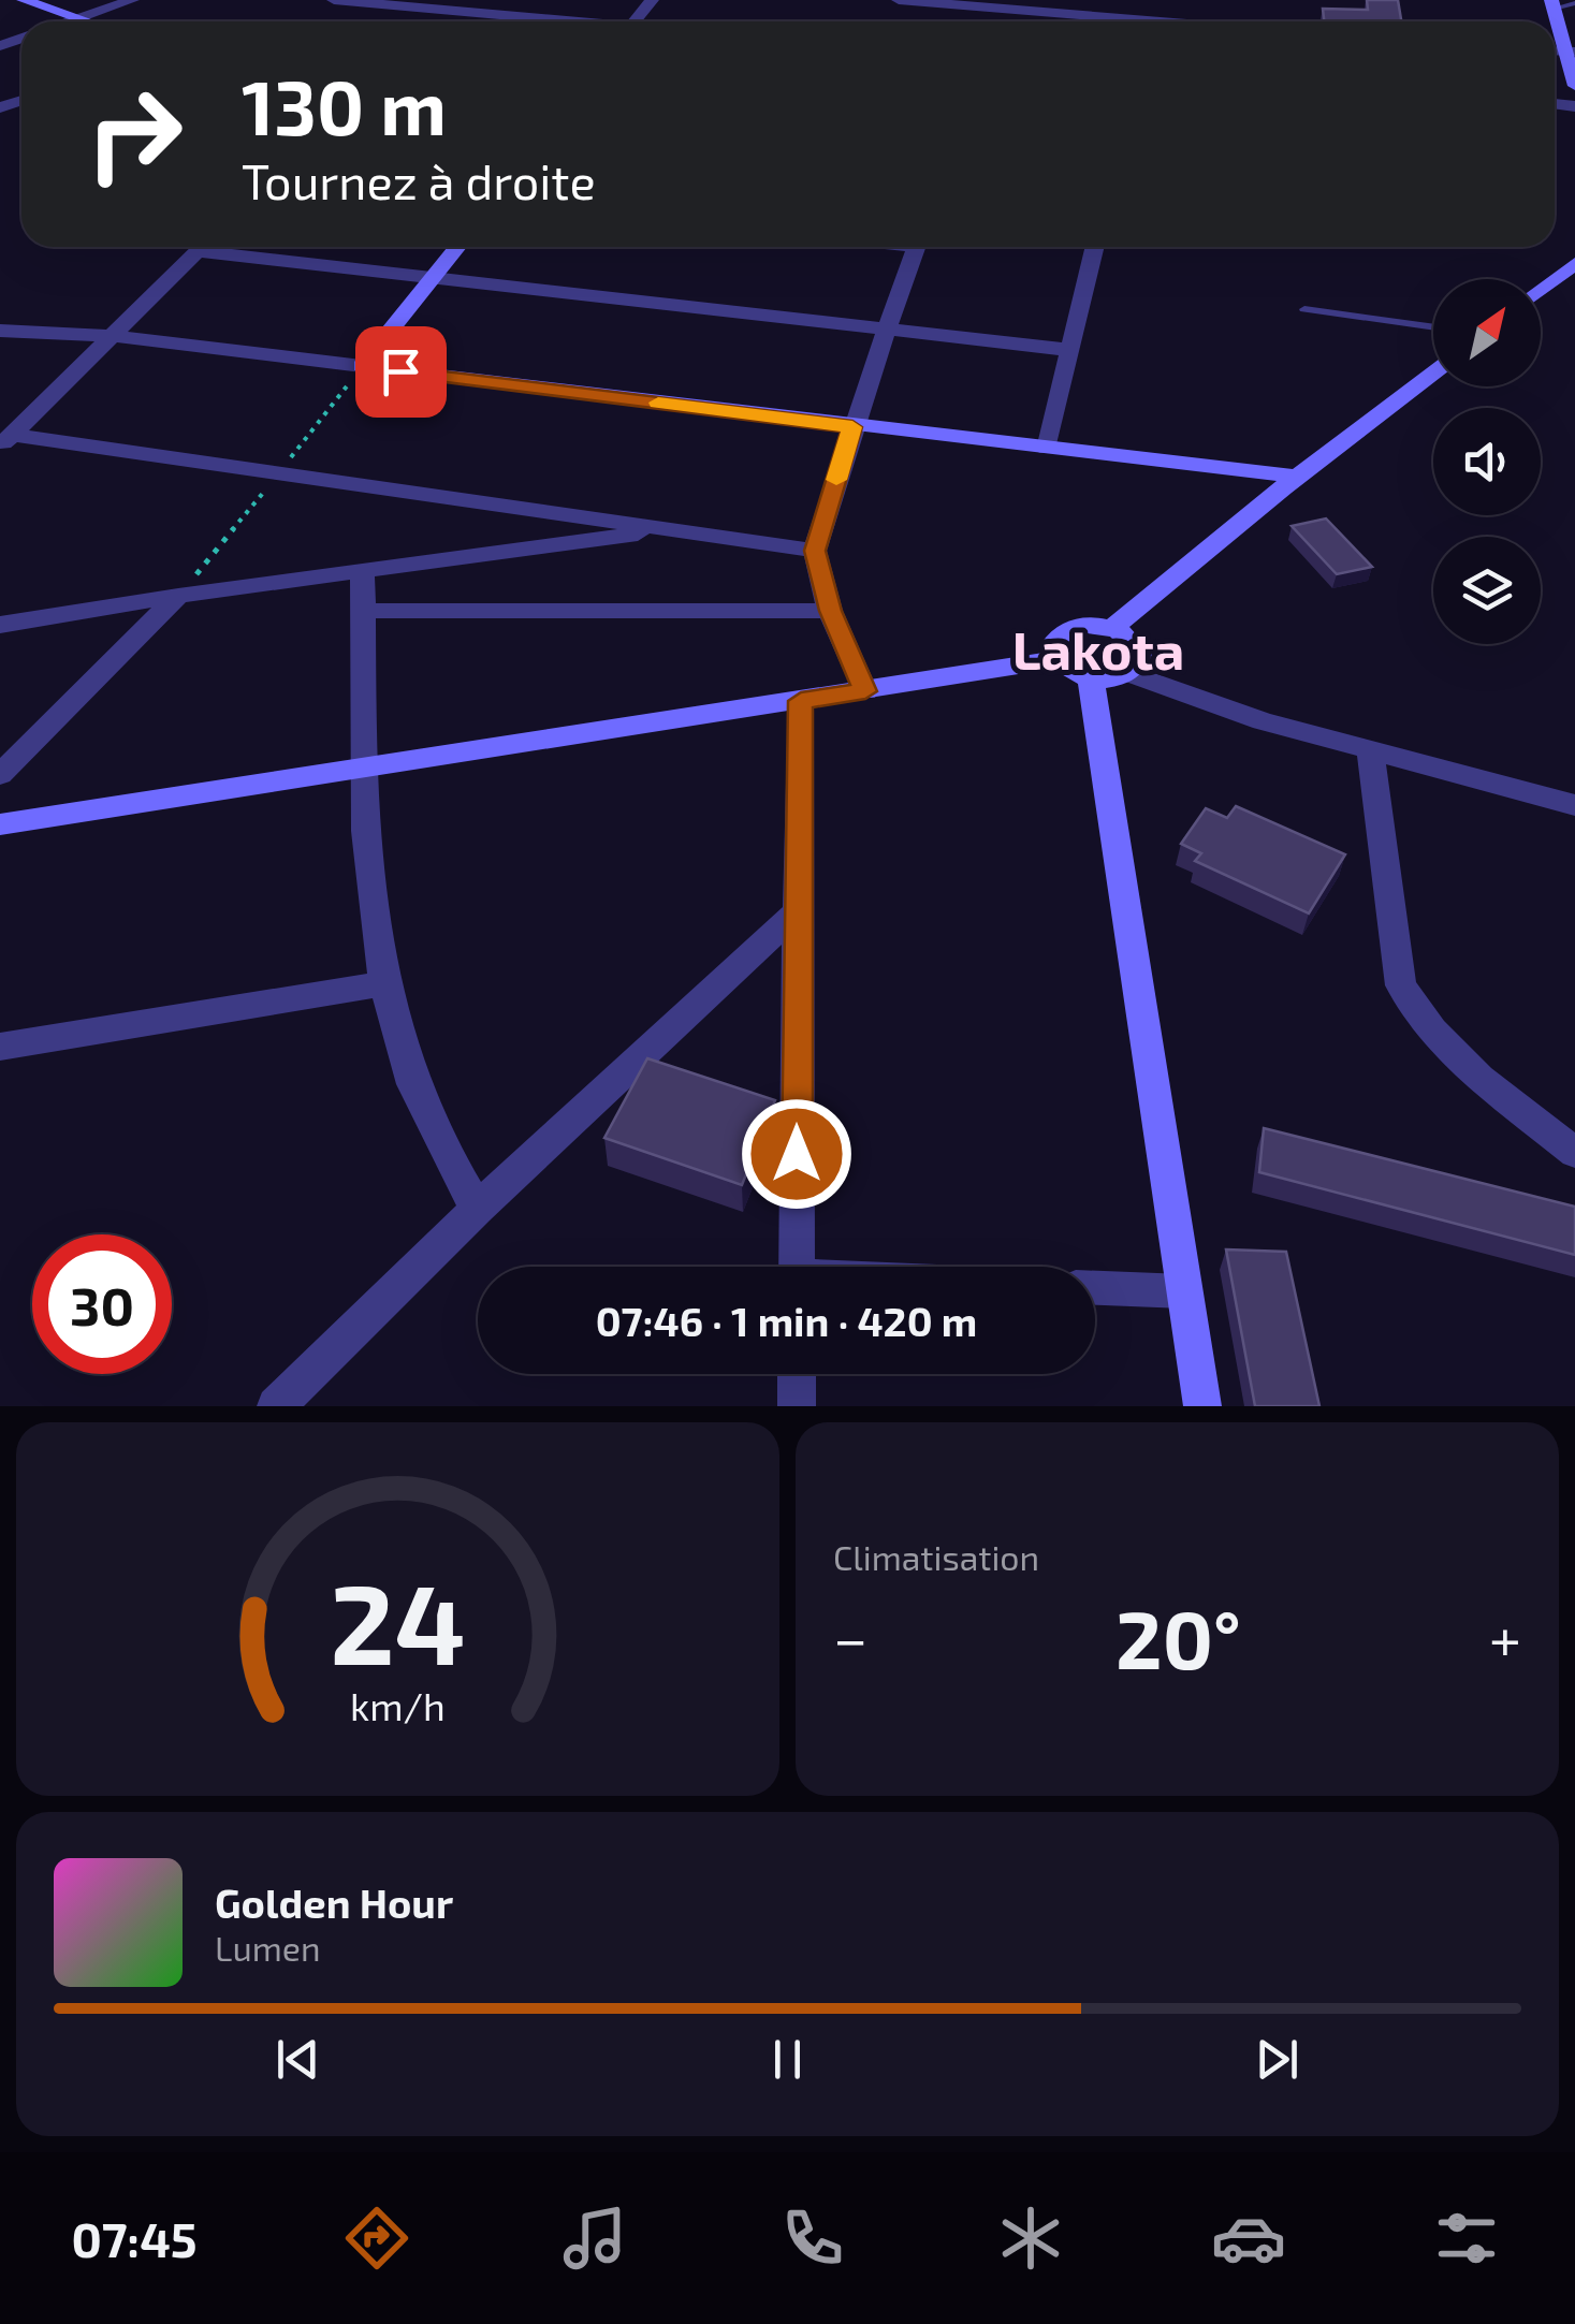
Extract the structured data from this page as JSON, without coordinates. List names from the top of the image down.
{
  "districts": ["Lakota"],
  "north": "top right",
  "page": {
    "turn": ["130 m", "Tournez à droite"],
    "limit": "30",
    "trip": "07:46 · 1 min · 420 m",
    "tile": "Climatisation",
    "heat": ["−", "20°", "+"],
    "song": ["Golden Hour", "Lumen"],
    "tabs": "07:45",
    "gauge": ["24", "km/h"]
  }
}
